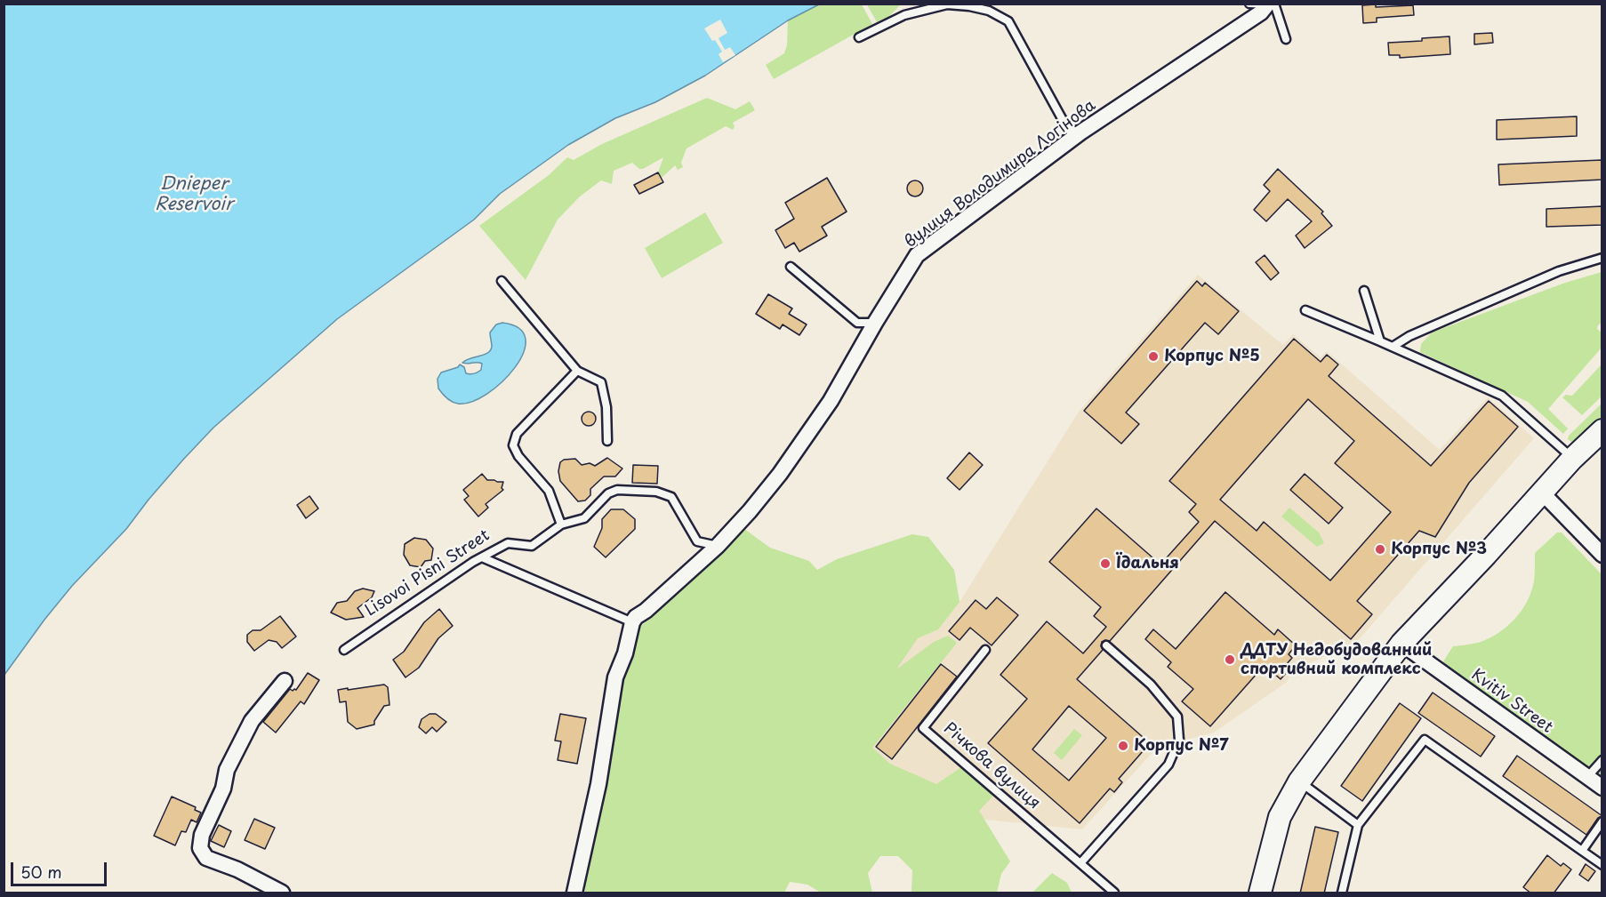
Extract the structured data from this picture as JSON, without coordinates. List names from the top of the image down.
{
  "streets": {
    "street": ["вулиця Володимира Логінова", "Kvitiv Street"],
    "lane": ["Lisovoi Pisni Street", "Річкова вулиця"]
  },
  "crossings": [
    ["вулиця Володимира Логінова", "Lisovoi Pisni Street"]
  ],
  "water": ["Dnieper Reservoir"],
  "places": [
    "Корпус №5",
    "Корпус №3",
    "Їдальня",
    "ДДТУ Недобудованний спортивний комплекс",
    "Корпус №7"
  ],
  "scale_bar": "50 m"
}
